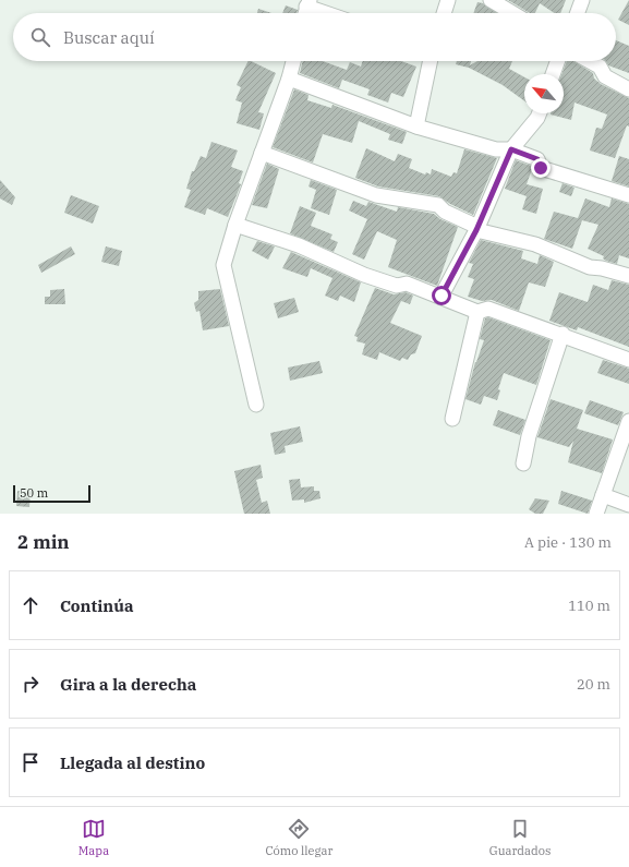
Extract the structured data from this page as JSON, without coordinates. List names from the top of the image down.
{
  "scale_bar": "50 m",
  "north": "top left",
  "page": {
    "search": "Buscar aquí",
    "scale": "50 m",
    "heading": ["2 min", "A pie · 130 m"],
    "list": [
      ["Continúa", "110 m"],
      ["Gira a la derecha", "20 m"],
      "Llegada al destino"
    ],
    "nav": ["Mapa", "Cómo llegar", "Guardados"]
  }
}
